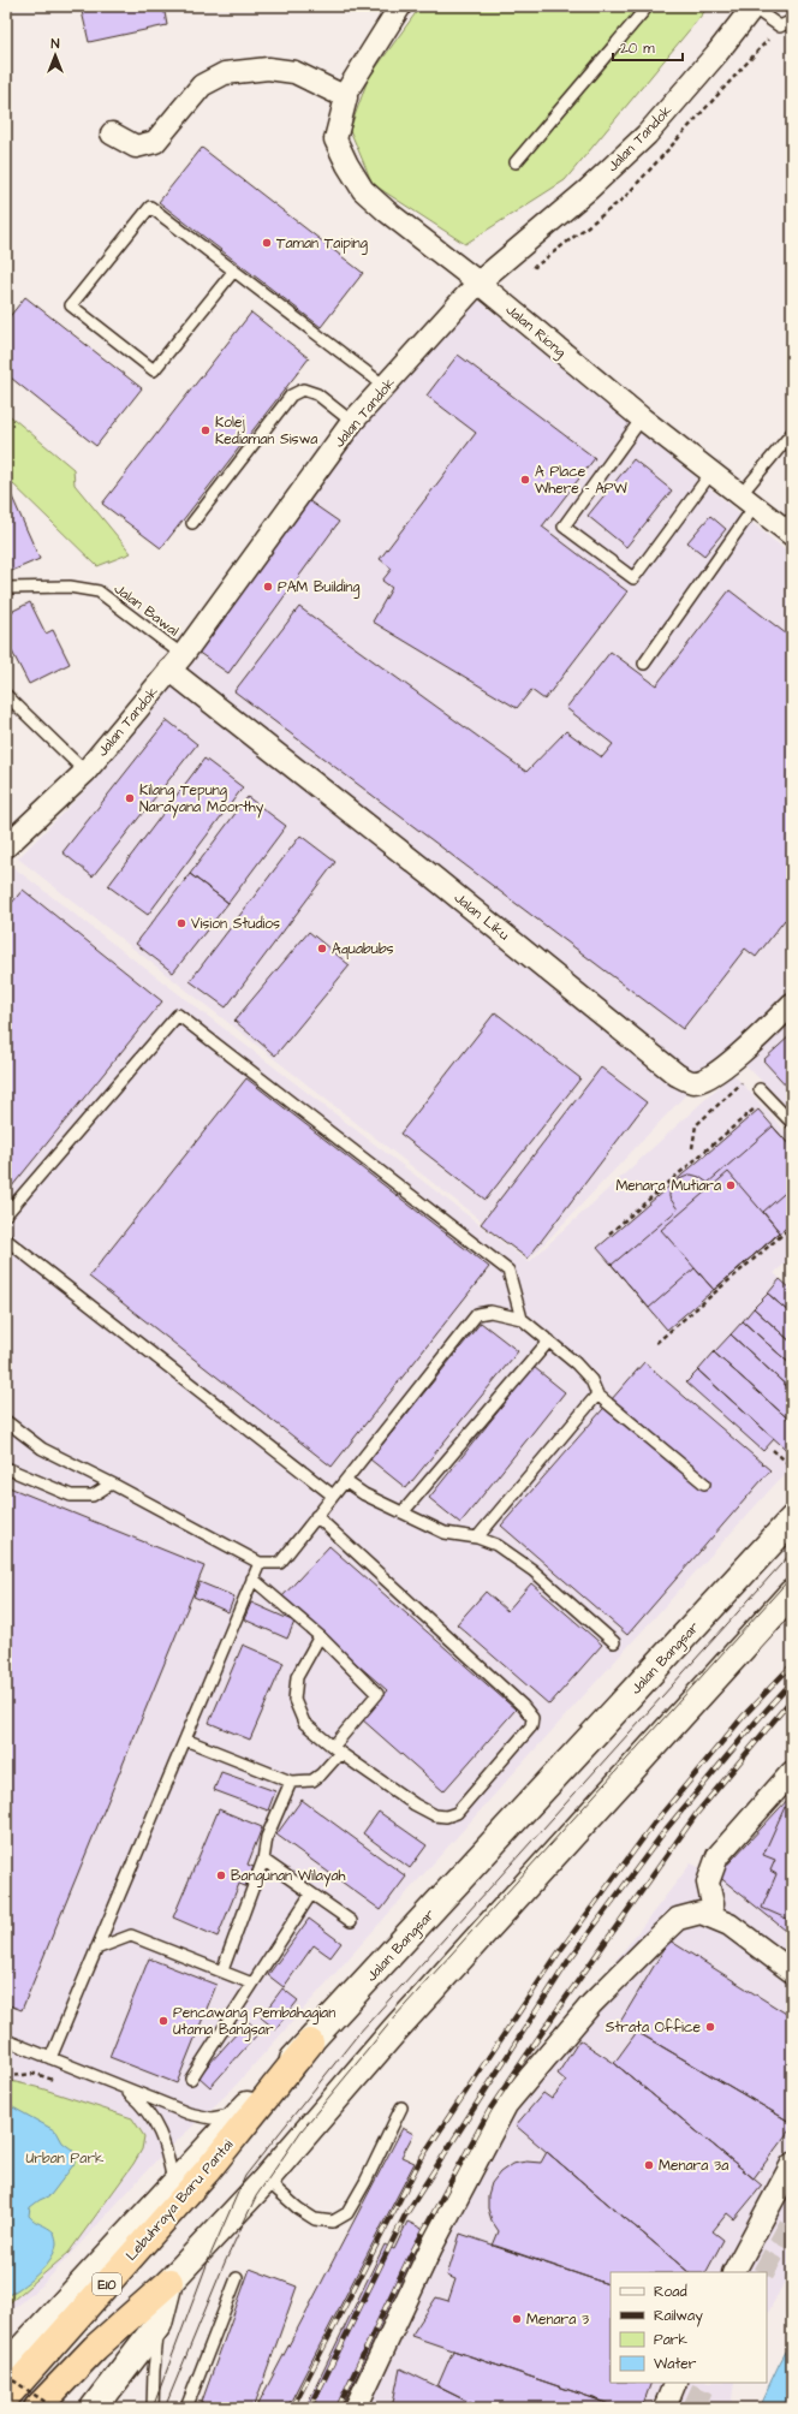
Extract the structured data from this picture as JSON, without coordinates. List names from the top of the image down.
{
  "streets": {
    "highway": ["Lebuhraya Baru Pantai", "E10"],
    "main road": ["Jalan Bangsar"],
    "street": ["Jalan Tandok", "Jalan Riong", "Jalan Liku"],
    "lane": ["Jalan Bawal"]
  },
  "crossings": [
    ["Jalan Tandok", "Jalan Riong"],
    ["Jalan Tandok", "Jalan Bawal"],
    ["Jalan Tandok", "Jalan Liku"],
    ["Jalan Bawal", "Jalan Liku"],
    ["Jalan Bangsar", "Lebuhraya Baru Pantai"]
  ],
  "parks": ["Urban Park"],
  "places": [
    "Taman Taiping",
    "Kolej Kediaman Siswa",
    "A Place Where - APW",
    "PAM Building",
    "Kilang Tepung Narayana Moorthy",
    "Vision Studios",
    "Aquabubs",
    "Menara Mutiara",
    "Bangunan Wilayah",
    "Pencawang Pembahagian Utama Bangsar",
    "Strata Office",
    "Menara 3a",
    "Menara 3"
  ],
  "legend": [
    "Road",
    "Railway",
    "Park",
    "Water"
  ],
  "scale_bar": "20 m",
  "north": "top"
}
